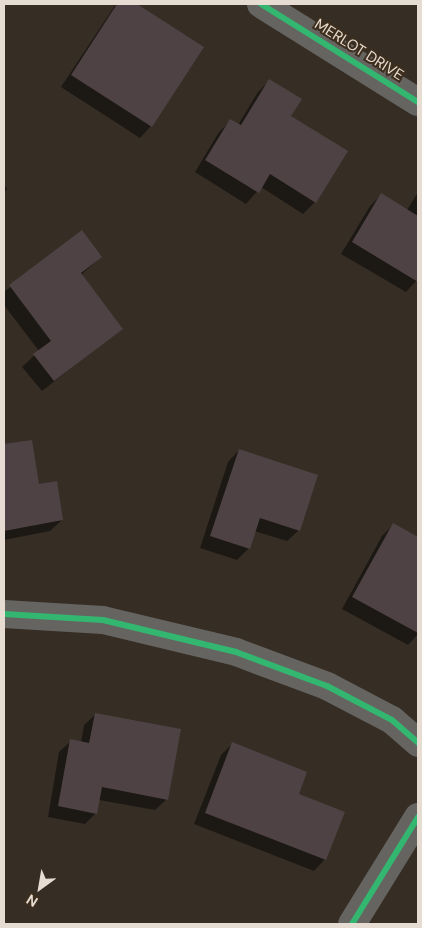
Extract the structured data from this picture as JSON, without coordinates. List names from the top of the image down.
{
  "streets": {
    "street": ["MERLOT DRIVE"]
  },
  "north": "bottom left"
}
